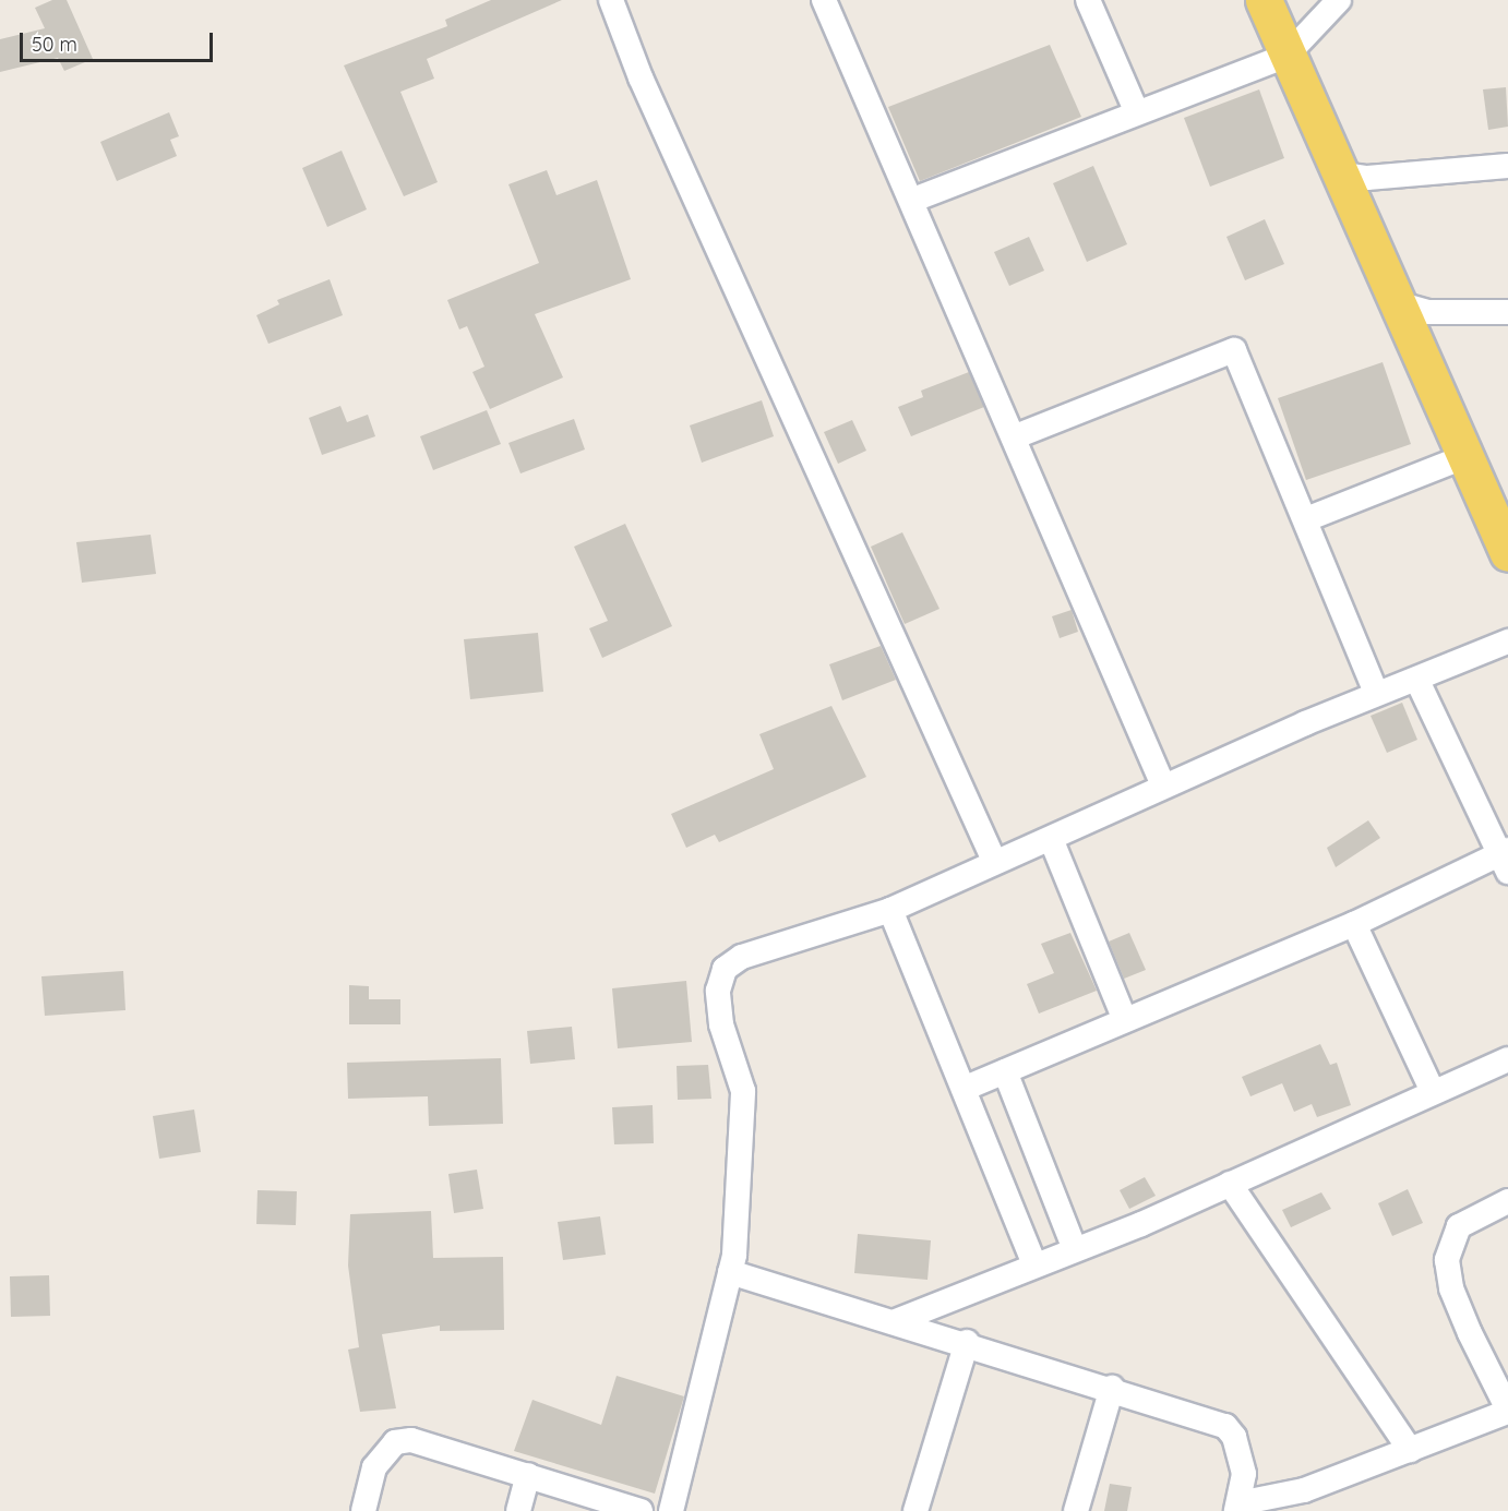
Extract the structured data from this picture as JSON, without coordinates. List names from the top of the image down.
{
  "scale_bar": "50 m"
}
